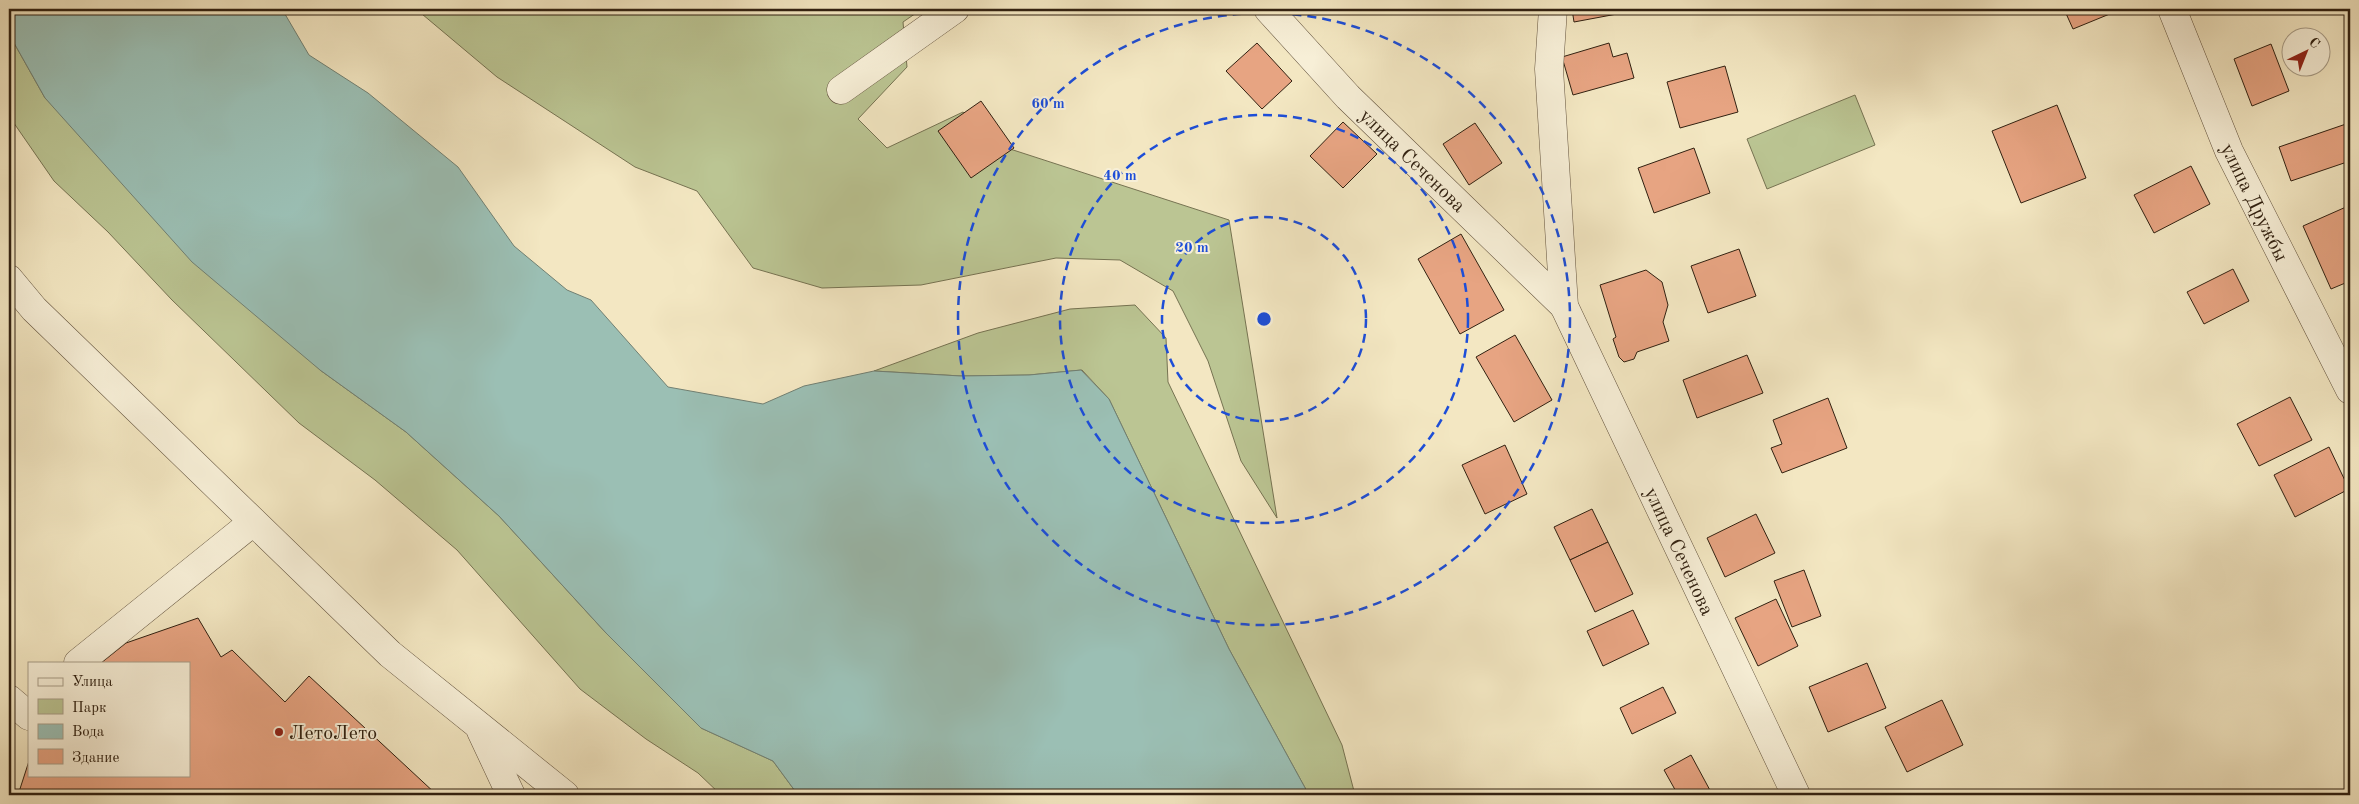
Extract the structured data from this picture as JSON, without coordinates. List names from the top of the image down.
{
  "streets": {
    "street": ["улица Сеченова", "улица Дружбы"]
  },
  "places": ["ЛетоЛето"],
  "legend": [
    "Улица",
    "Парк",
    "Вода",
    "Здание"
  ],
  "north": "top right",
  "rings": ["60 m", "40 m", "20 m"]
}
